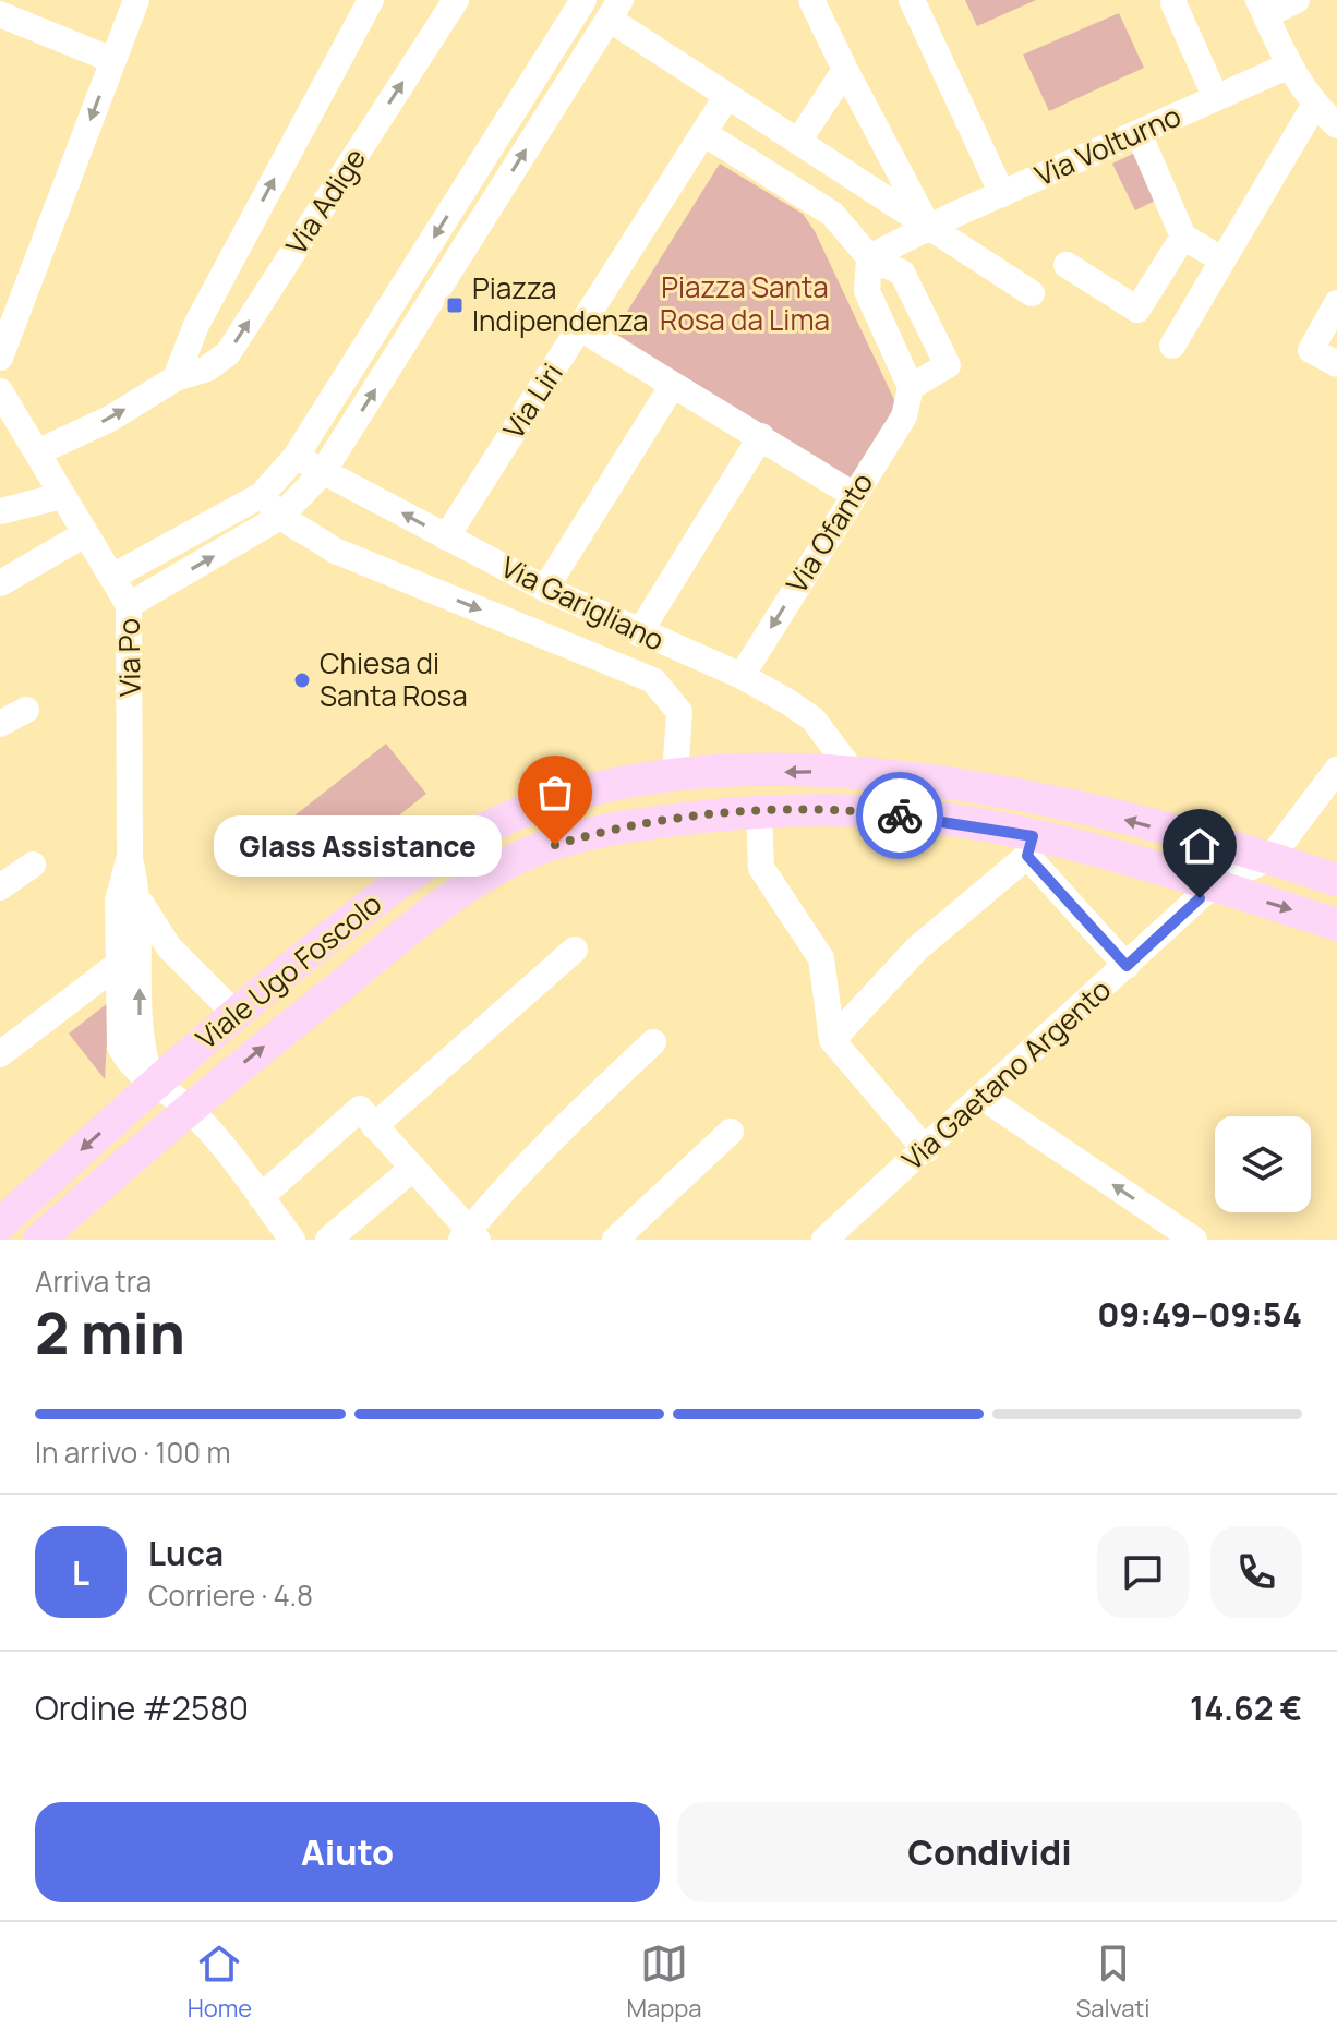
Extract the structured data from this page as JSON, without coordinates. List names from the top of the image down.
{
  "streets": {
    "main road": ["Viale Ugo Foscolo"],
    "street": [
      "Via Volturno",
      "Via Adige",
      "Via Liri",
      "Via Ofanto",
      "Via Garigliano",
      "Via Po",
      "Via Gaetano Argento"
    ]
  },
  "crossings": [
    ["Via Adige", "Via Po"],
    ["Via Liri", "Via Garigliano"],
    ["Via Ofanto", "Via Garigliano"],
    ["Via Garigliano", "Viale Ugo Foscolo"],
    ["Via Po", "Viale Ugo Foscolo"],
    ["Viale Ugo Foscolo", "Via Gaetano Argento"]
  ],
  "parks": ["Piazza Santa Rosa da Lima"],
  "places": {
    "transit": ["Piazza Indipendenza"],
    "other": ["Chiesa di Santa Rosa", "Glass Assistance"]
  },
  "page": {
    "bubble": "Glass Assistance",
    "heading": ["2 min", "Arriva tra", "09:49–09:54"],
    "panel": [
      "Luca",
      "Corriere · 4.8",
      "Ordine #2580",
      "14.62 €"
    ],
    "bar": "In arrivo · 100 m",
    "round": "L",
    "buttons": ["Aiuto", "Condividi"],
    "tabs": ["Home", "Mappa", "Salvati"]
  }
}
